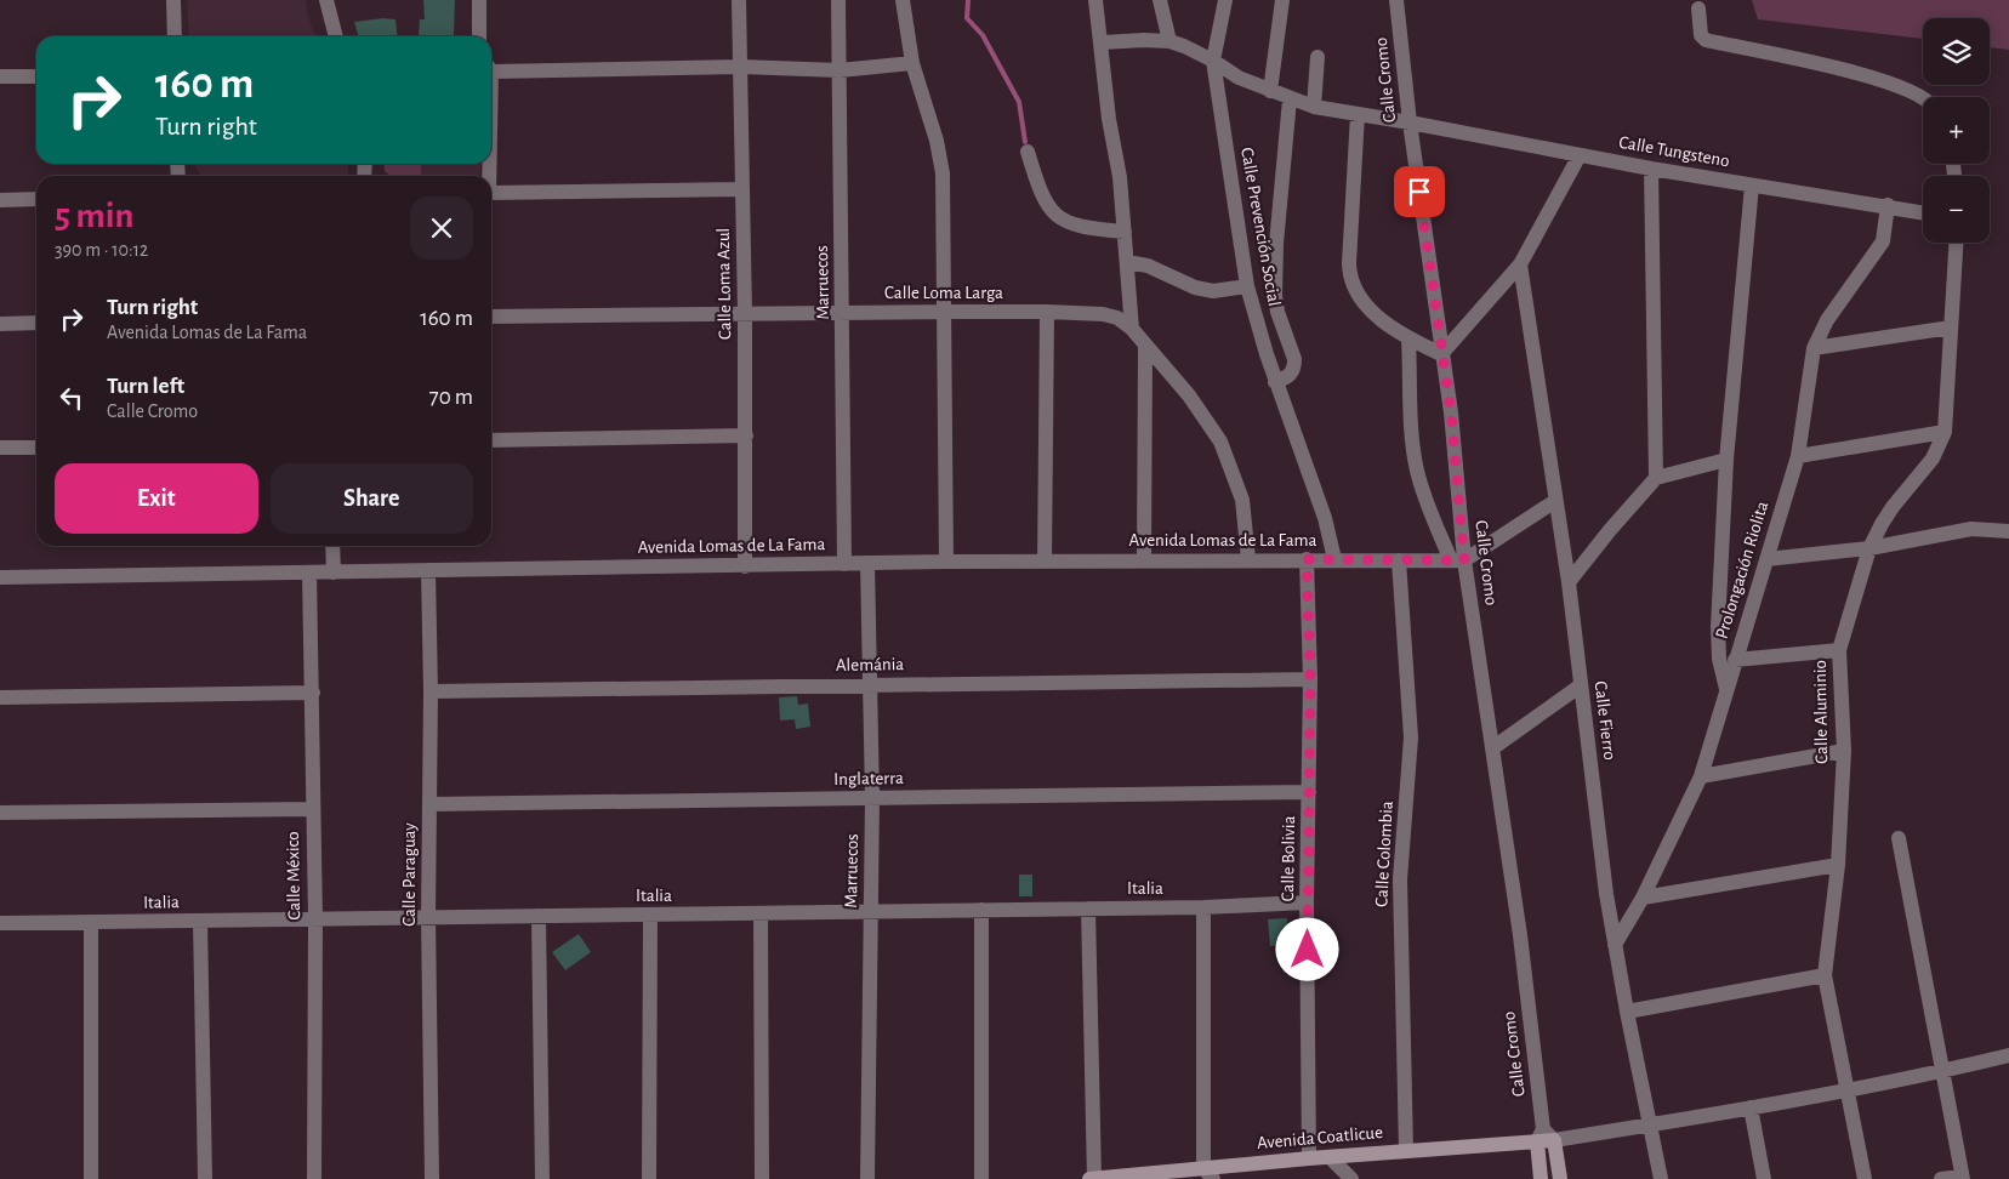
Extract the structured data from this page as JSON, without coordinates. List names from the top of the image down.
{
  "streets": {
    "street": [
      "Calle Cromo",
      "Calle Tungsteno",
      "Calle Prevención Social",
      "Marruecos",
      "Calle Loma Azul",
      "Calle Loma Larga",
      "Avenida Lomas de La Fama",
      "Prolongación Riolita",
      "Alemánia",
      "Calle Aluminio",
      "Calle Fierro",
      "Inglaterra",
      "Calle Colombia",
      "Calle Bolivia",
      "Calle Paraguay",
      "Calle México",
      "Italia",
      "Avenida Coatlicue"
    ]
  },
  "crossings": [
    ["Calle Cromo", "Calle Tungsteno"],
    ["Calle Cromo", "Avenida Lomas de La Fama"],
    ["Calle Cromo", "Avenida Coatlicue"],
    ["Calle Tungsteno", "Calle Prevención Social"],
    ["Calle Tungsteno", "Prolongación Riolita"],
    ["Calle Prevención Social", "Avenida Lomas de La Fama"],
    ["Marruecos", "Calle Loma Larga"],
    ["Marruecos", "Avenida Lomas de La Fama"],
    ["Marruecos", "Alemánia"],
    ["Marruecos", "Inglaterra"],
    ["Marruecos", "Italia"],
    ["Calle Loma Azul", "Calle Loma Larga"],
    ["Calle Loma Azul", "Avenida Lomas de La Fama"],
    ["Calle Loma Larga", "Avenida Lomas de La Fama"],
    ["Avenida Lomas de La Fama", "Calle Colombia"],
    ["Avenida Lomas de La Fama", "Calle Bolivia"],
    ["Avenida Lomas de La Fama", "Calle Paraguay"],
    ["Avenida Lomas de La Fama", "Calle México"],
    ["Prolongación Riolita", "Calle Fierro"],
    ["Alemánia", "Calle Bolivia"],
    ["Alemánia", "Calle Paraguay"],
    ["Inglaterra", "Calle Bolivia"],
    ["Inglaterra", "Calle Paraguay"],
    ["Calle Colombia", "Avenida Coatlicue"],
    ["Calle Bolivia", "Italia"],
    ["Calle Bolivia", "Avenida Coatlicue"],
    ["Calle Paraguay", "Italia"],
    ["Calle México", "Italia"]
  ],
  "page": {
    "map_buttons": ["+", "−"],
    "turn": ["160 m", "Turn right"],
    "heading": ["5 min", "390 m · 10:12"],
    "list": [
      {
        "name": "Turn right",
        "note": "Avenida Lomas de La Fama",
        "value": "160 m"
      },
      {
        "name": "Turn left",
        "note": "Calle Cromo",
        "value": "70 m"
      }
    ],
    "buttons": ["Exit", "Share"]
  }
}
